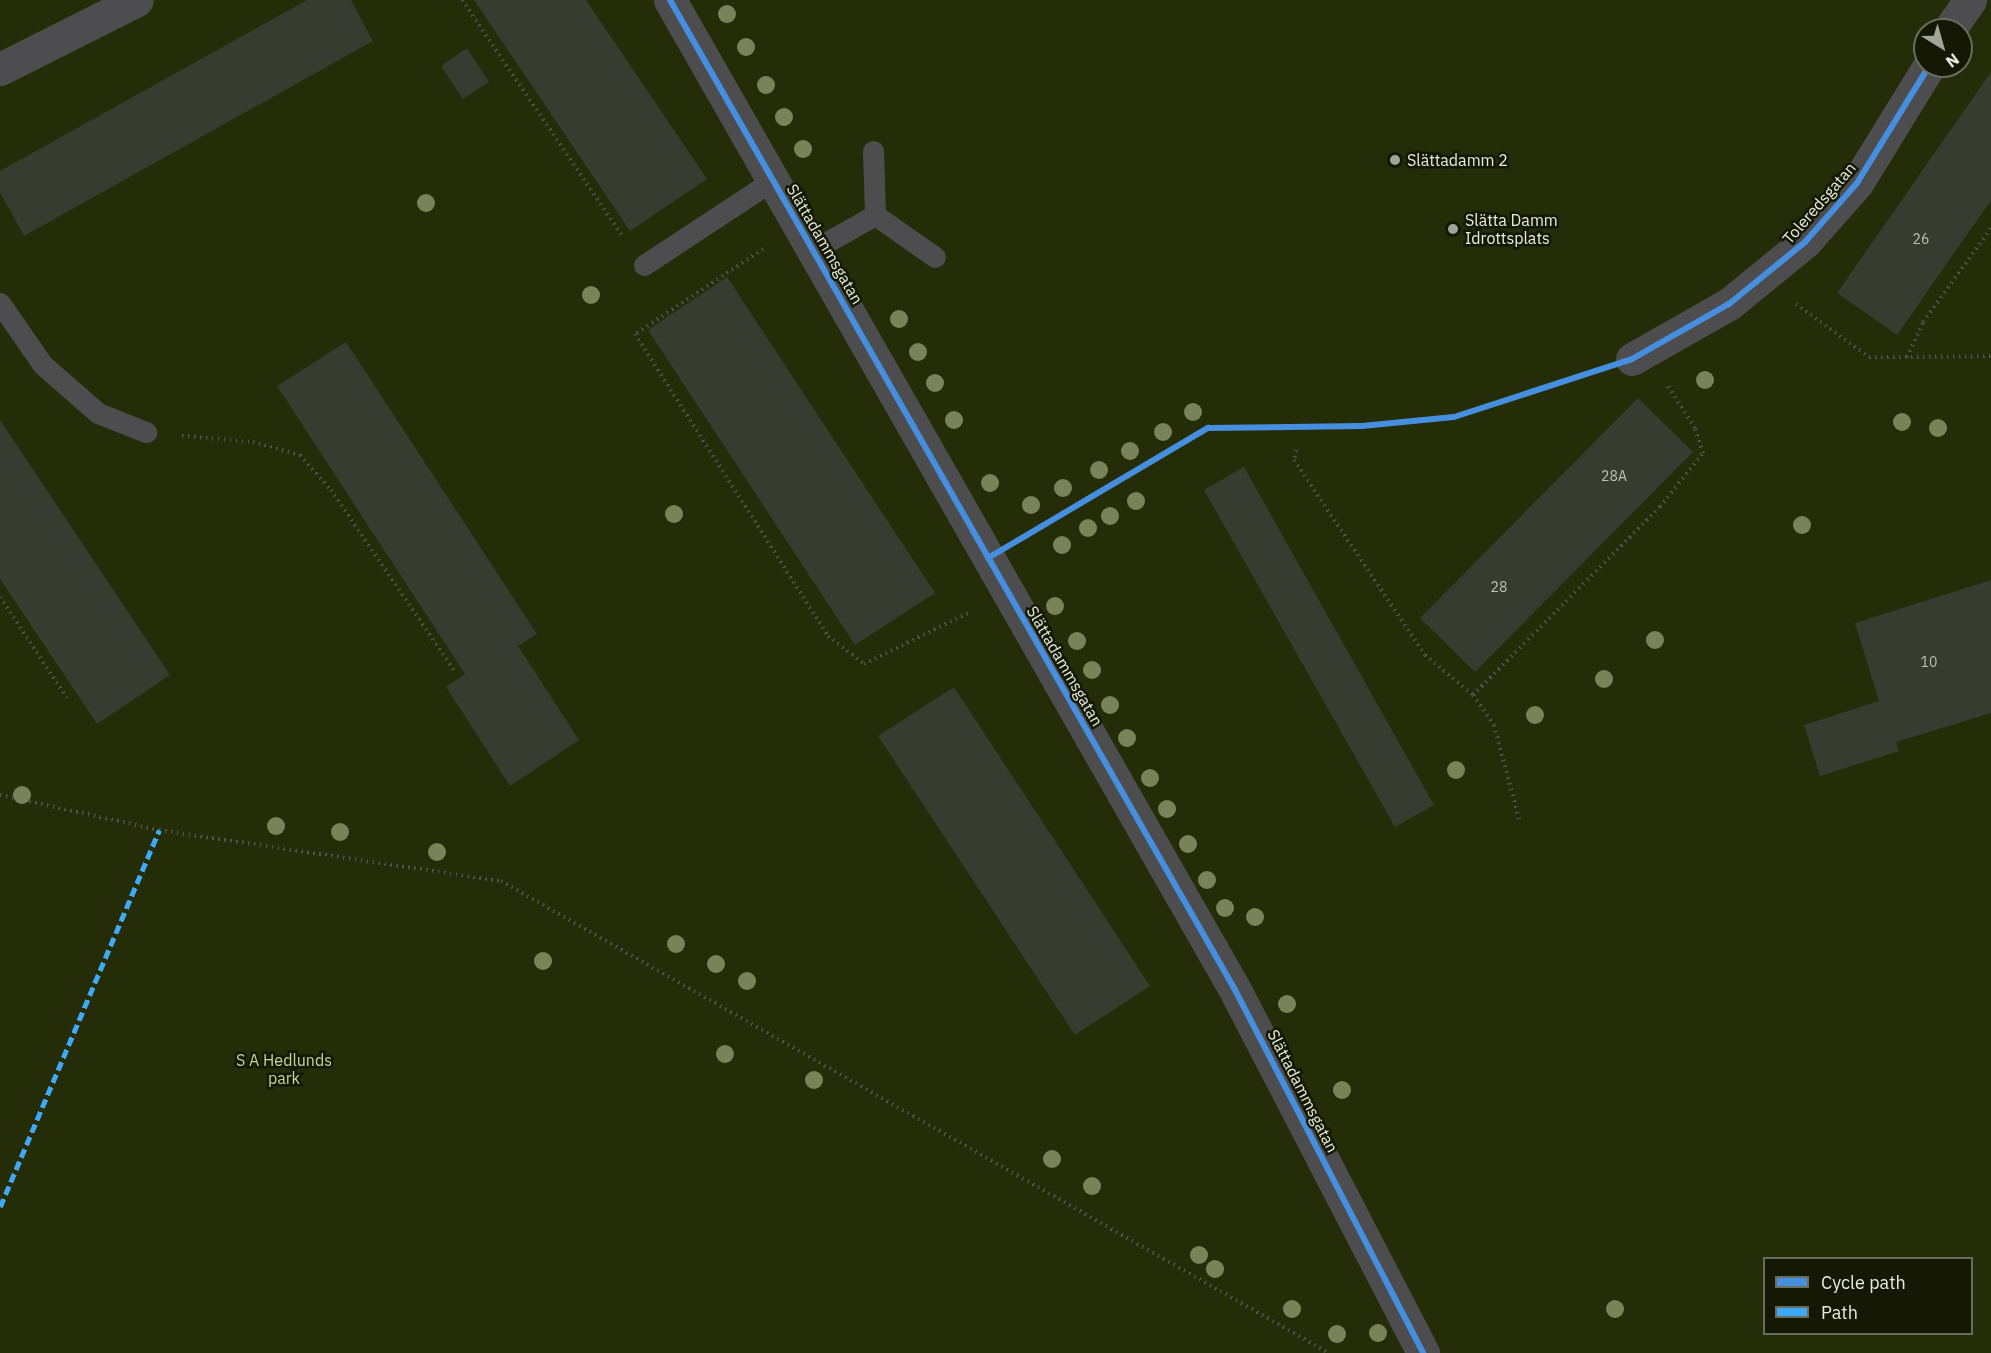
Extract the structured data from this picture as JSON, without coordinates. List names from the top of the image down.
{
  "streets": {
    "street": ["Toleredsgatan", "Slättadammsgatan"]
  },
  "parks": ["S A Hedlunds park"],
  "places": ["Slättadamm 2", "Slätta Damm Idrottsplats"],
  "house_numbers": [
    "26",
    "28A",
    "28",
    "10"
  ],
  "legend": ["Cycle path", "Path"],
  "north": "bottom right"
}
